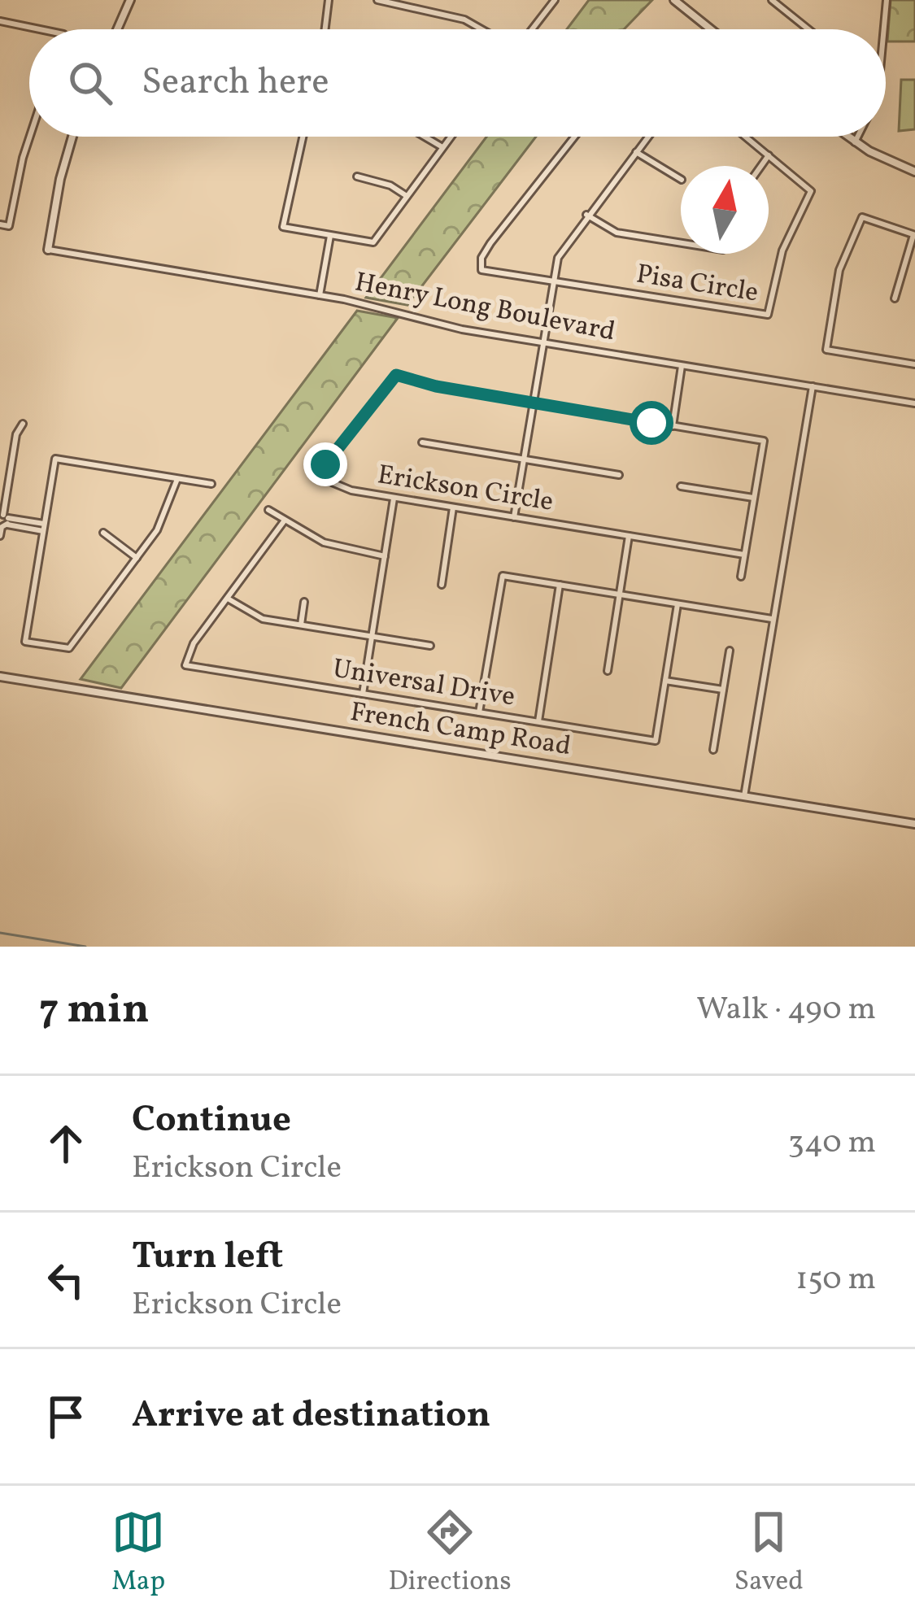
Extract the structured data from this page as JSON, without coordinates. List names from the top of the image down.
{
  "streets": {
    "street": [
      "Pisa Circle",
      "Henry Long Boulevard",
      "Erickson Circle",
      "Universal Drive",
      "French Camp Road"
    ]
  },
  "north": "top",
  "page": {
    "search": "Search here",
    "heading": ["7 min", "Walk · 490 m"],
    "list": [
      ["Continue", "Erickson Circle", "340 m"],
      ["Turn left", "Erickson Circle", "150 m"],
      "Arrive at destination"
    ],
    "nav": ["Map", "Directions", "Saved"]
  }
}
